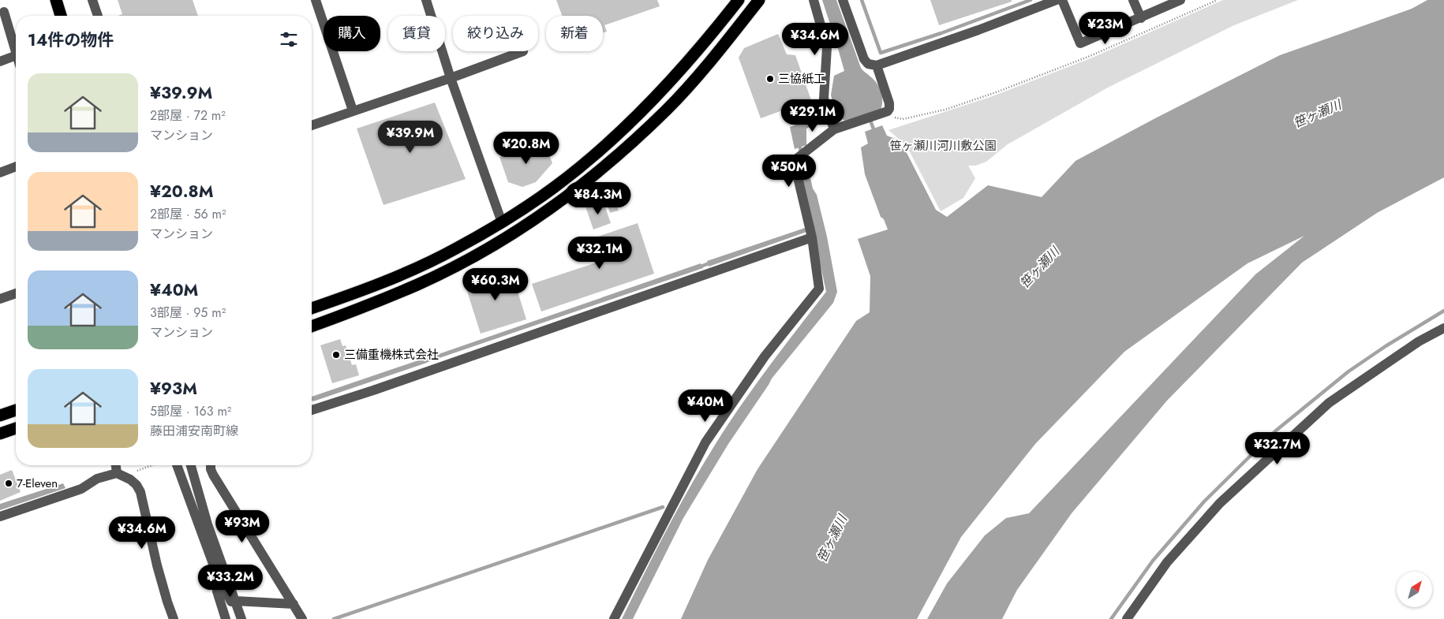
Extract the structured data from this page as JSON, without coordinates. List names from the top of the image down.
{
  "water": ["笹ヶ瀬川"],
  "parks": ["笹ヶ瀬川河川敷公園"],
  "places": ["三協紙工", "三備重機株式会社", "7-Eleven"],
  "north": "top right",
  "page": {
    "price": [
      "¥23M",
      "¥34.6M",
      "¥29.1M",
      "¥39.9M",
      "¥20.8M",
      "¥50M",
      "¥84.3M",
      "¥32.1M",
      "¥60.3M",
      "¥40M",
      "¥32.7M",
      "¥93M",
      "¥34.6M",
      "¥33.2M"
    ],
    "chip": [
      "購入",
      "賃貸",
      "絞り込み",
      "新着"
    ],
    "heading": "14件の物件",
    "list": [
      {
        "name": "¥39.9M",
        "note": "2部屋 · 72 m² · マンション"
      },
      {
        "name": "¥20.8M",
        "note": "2部屋 · 56 m² · マンション"
      },
      {
        "name": "¥40M",
        "note": "3部屋 · 95 m² · マンション"
      },
      {
        "name": "¥93M",
        "note": "5部屋 · 163 m² · 藤田浦安南町線"
      }
    ]
  }
}
